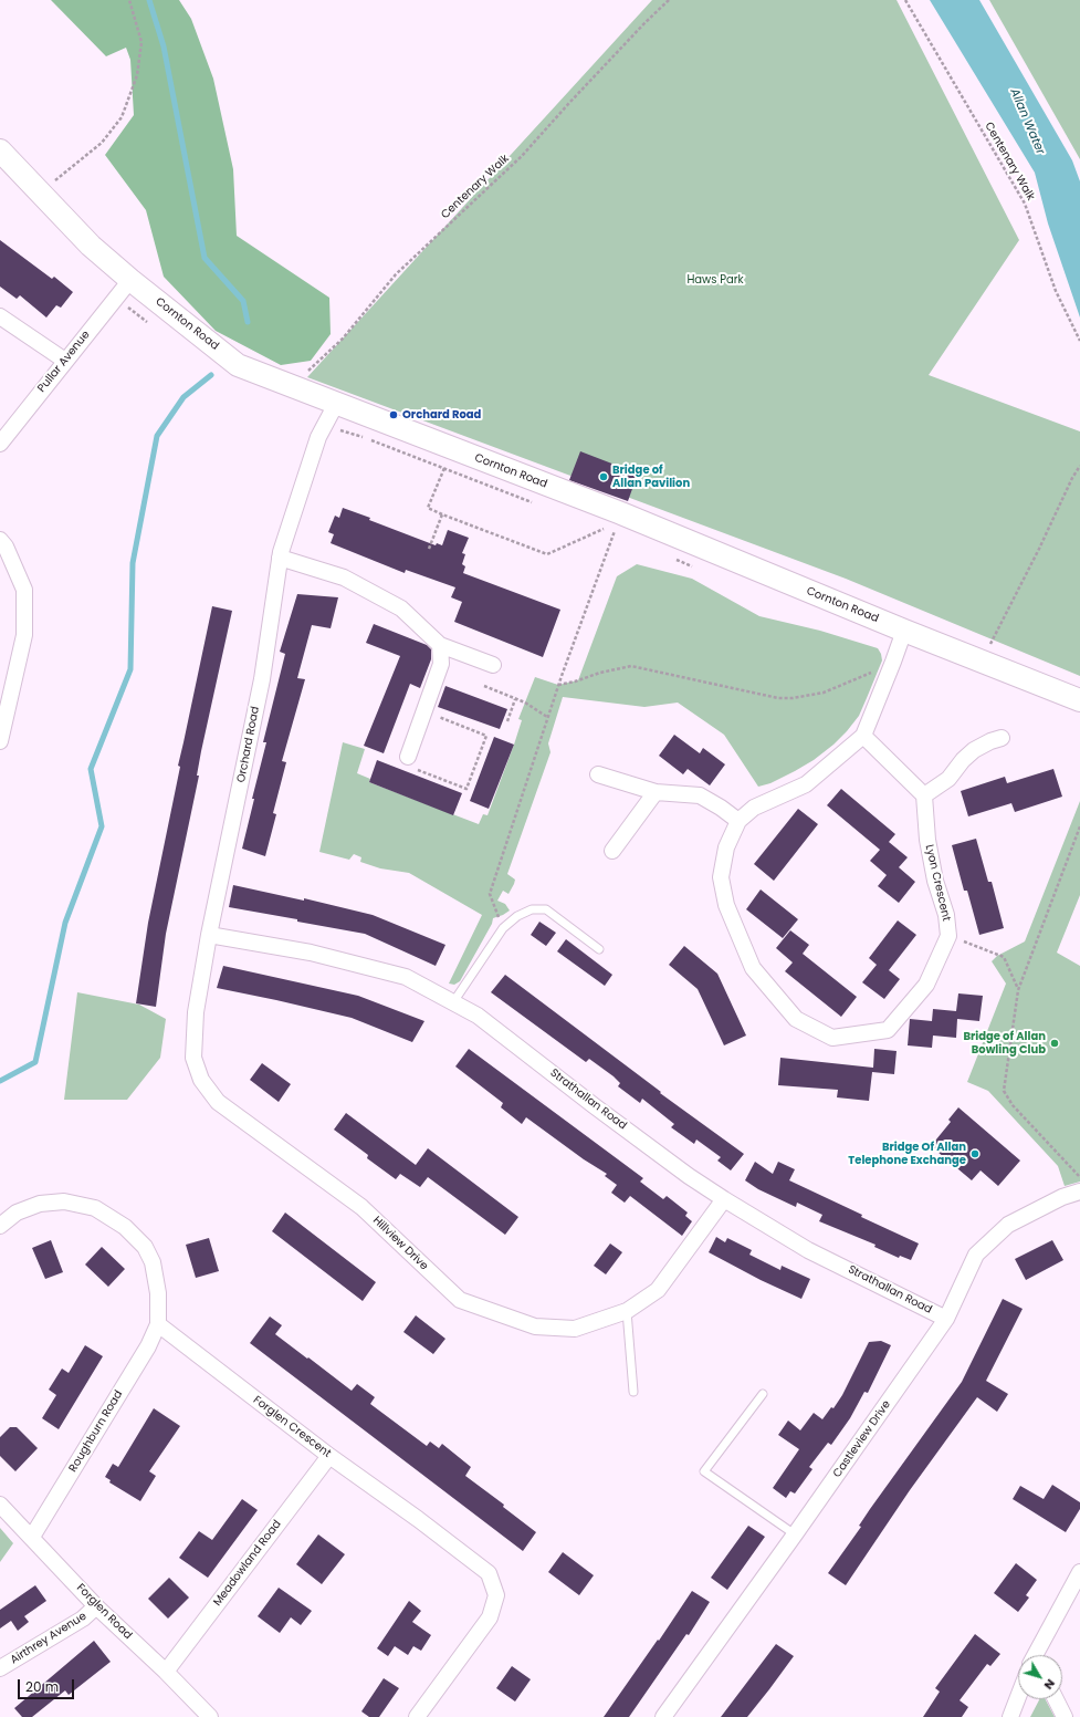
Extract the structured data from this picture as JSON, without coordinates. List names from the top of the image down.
{
  "streets": {
    "main road": ["Cornton Road"],
    "street": [
      "Pullar Avenue",
      "Orchard Road",
      "Lyon Crescent",
      "Strathallan Road",
      "Hillview Drive",
      "Forglen Crescent",
      "Roughburn Road",
      "Castleview Drive",
      "Meadowland Road",
      "Forglen Road",
      "Airthrey Avenue"
    ],
    "path": ["Centenary Walk"]
  },
  "crossings": [
    ["Centenary Walk", "Cornton Road"],
    ["Cornton Road", "Pullar Avenue"],
    ["Cornton Road", "Orchard Road"],
    ["Cornton Road", "Lyon Crescent"],
    ["Orchard Road", "Strathallan Road"],
    ["Orchard Road", "Hillview Drive"],
    ["Strathallan Road", "Hillview Drive"],
    ["Strathallan Road", "Castleview Drive"],
    ["Forglen Crescent", "Roughburn Road"],
    ["Forglen Crescent", "Meadowland Road"],
    ["Roughburn Road", "Forglen Road"],
    ["Meadowland Road", "Forglen Road"],
    ["Forglen Road", "Airthrey Avenue"]
  ],
  "water": ["Allan Water"],
  "parks": ["Haws Park"],
  "places": [
    "Orchard Road",
    "Bridge of Allan Pavilion",
    "Bridge of Allan Bowling Club",
    "Bridge Of Allan Telephone Exchange"
  ],
  "scale_bar": "20 m",
  "north": "bottom right"
}
